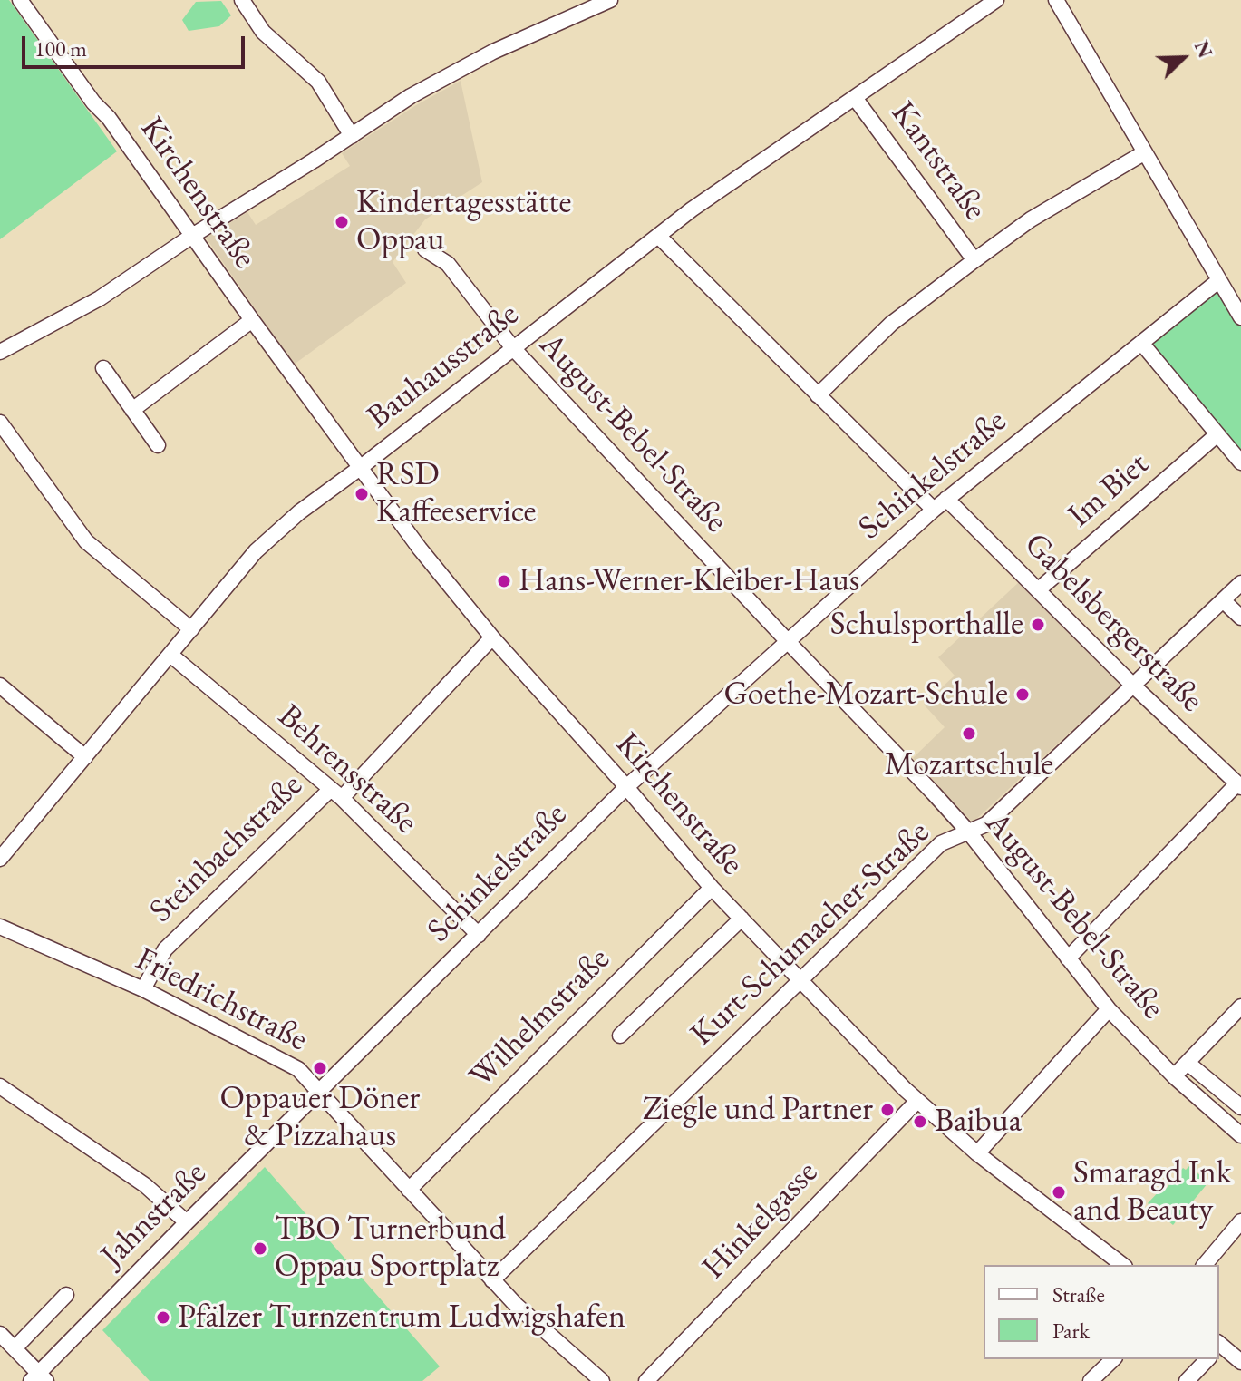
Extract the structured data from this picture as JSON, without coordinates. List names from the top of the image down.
{
  "streets": {
    "street": [
      "Kantstraße",
      "Kirchenstraße",
      "Bauhausstraße",
      "August-Bebel-Straße",
      "Schinkelstraße",
      "Im Biet",
      "Gabelsbergerstraße",
      "Behrensstraße",
      "Steinbachstraße",
      "Kurt-Schumacher-Straße",
      "Friedrichstraße",
      "Wilhelmstraße",
      "Jahnstraße",
      "Hinkelgasse"
    ]
  },
  "crossings": [
    ["Kantstraße", "Bauhausstraße"],
    ["Kirchenstraße", "Bauhausstraße"],
    ["Kirchenstraße", "Schinkelstraße"],
    ["Kirchenstraße", "Steinbachstraße"],
    ["Kirchenstraße", "Kurt-Schumacher-Straße"],
    ["Kirchenstraße", "Wilhelmstraße"],
    ["Kirchenstraße", "Hinkelgasse"],
    ["Bauhausstraße", "August-Bebel-Straße"],
    ["Bauhausstraße", "Behrensstraße"],
    ["August-Bebel-Straße", "Schinkelstraße"],
    ["August-Bebel-Straße", "Kurt-Schumacher-Straße"],
    ["Schinkelstraße", "Gabelsbergerstraße"],
    ["Schinkelstraße", "Behrensstraße"],
    ["Schinkelstraße", "Friedrichstraße"],
    ["Schinkelstraße", "Jahnstraße"],
    ["Im Biet", "Gabelsbergerstraße"],
    ["Gabelsbergerstraße", "Kurt-Schumacher-Straße"],
    ["Behrensstraße", "Steinbachstraße"],
    ["Steinbachstraße", "Friedrichstraße"],
    ["Kurt-Schumacher-Straße", "Friedrichstraße"],
    ["Friedrichstraße", "Wilhelmstraße"],
    ["Friedrichstraße", "Jahnstraße"]
  ],
  "places": [
    "Kindertagesstätte Oppau",
    "RSD Kaffeeservice",
    "Hans-Werner-Kleiber-Haus",
    "Schulsporthalle",
    "Goethe-Mozart-Schule",
    "Mozartschule",
    "Oppauer Döner & Pizzahaus",
    "Ziegle und Partner",
    "Baibua",
    "Smaragd Ink and Beauty",
    "TBO Turnerbund Oppau Sportplatz",
    "Pfälzer Turnzentrum Ludwigshafen"
  ],
  "legend": ["Straße", "Park"],
  "scale_bar": "100 m",
  "north": "top right"
}
